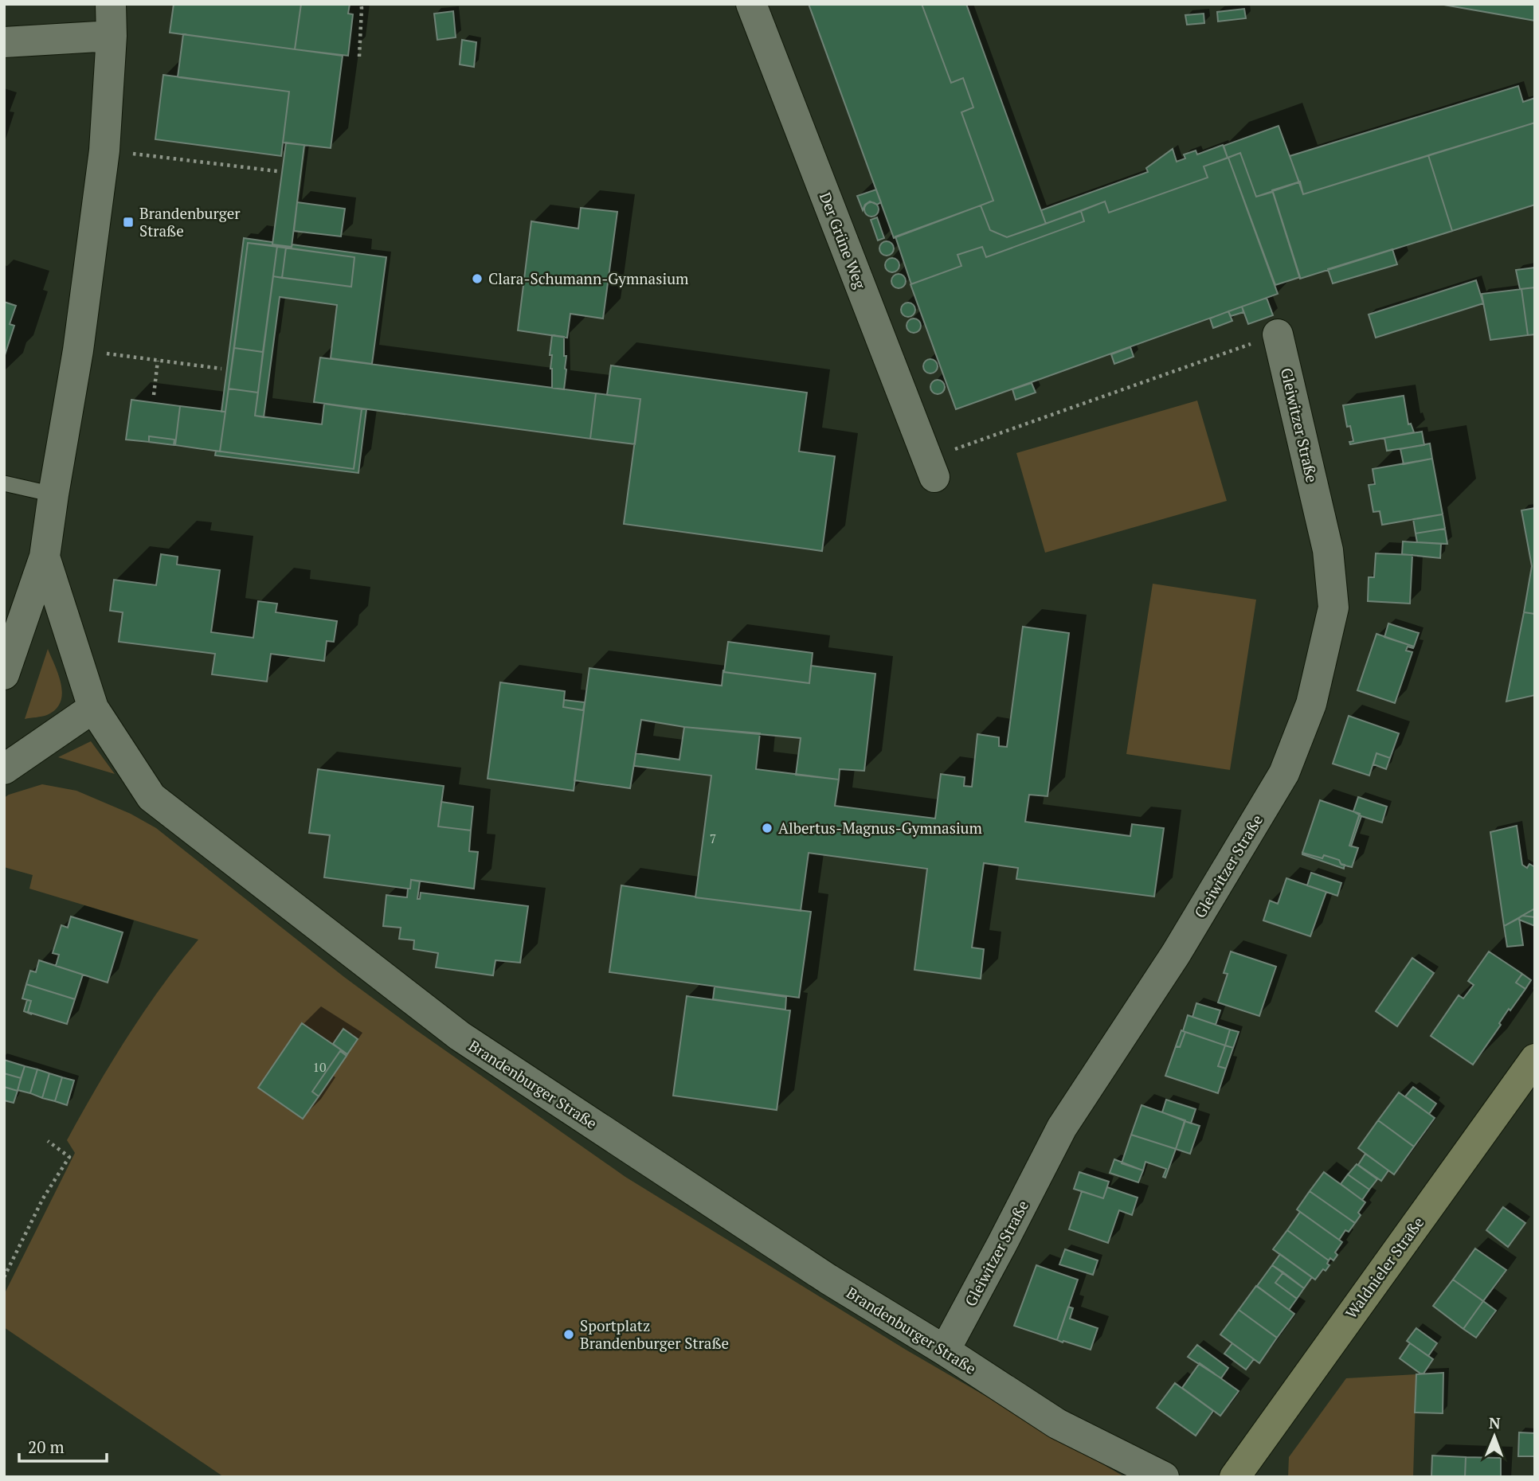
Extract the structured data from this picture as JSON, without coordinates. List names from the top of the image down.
{
  "streets": {
    "main road": ["Waldnieler Straße"],
    "street": ["Der Grüne Weg", "Gleiwitzer Straße", "Brandenburger Straße"]
  },
  "crossings": [
    ["Gleiwitzer Straße", "Brandenburger Straße"]
  ],
  "places": {
    "transit": ["Brandenburger Straße"],
    "other": ["Clara-Schumann-Gymnasium", "Albertus-Magnus-Gymnasium", "Sportplatz Brandenburger Straße"]
  },
  "house_numbers": ["7", "10"],
  "scale_bar": "20 m",
  "north": "top"
}
